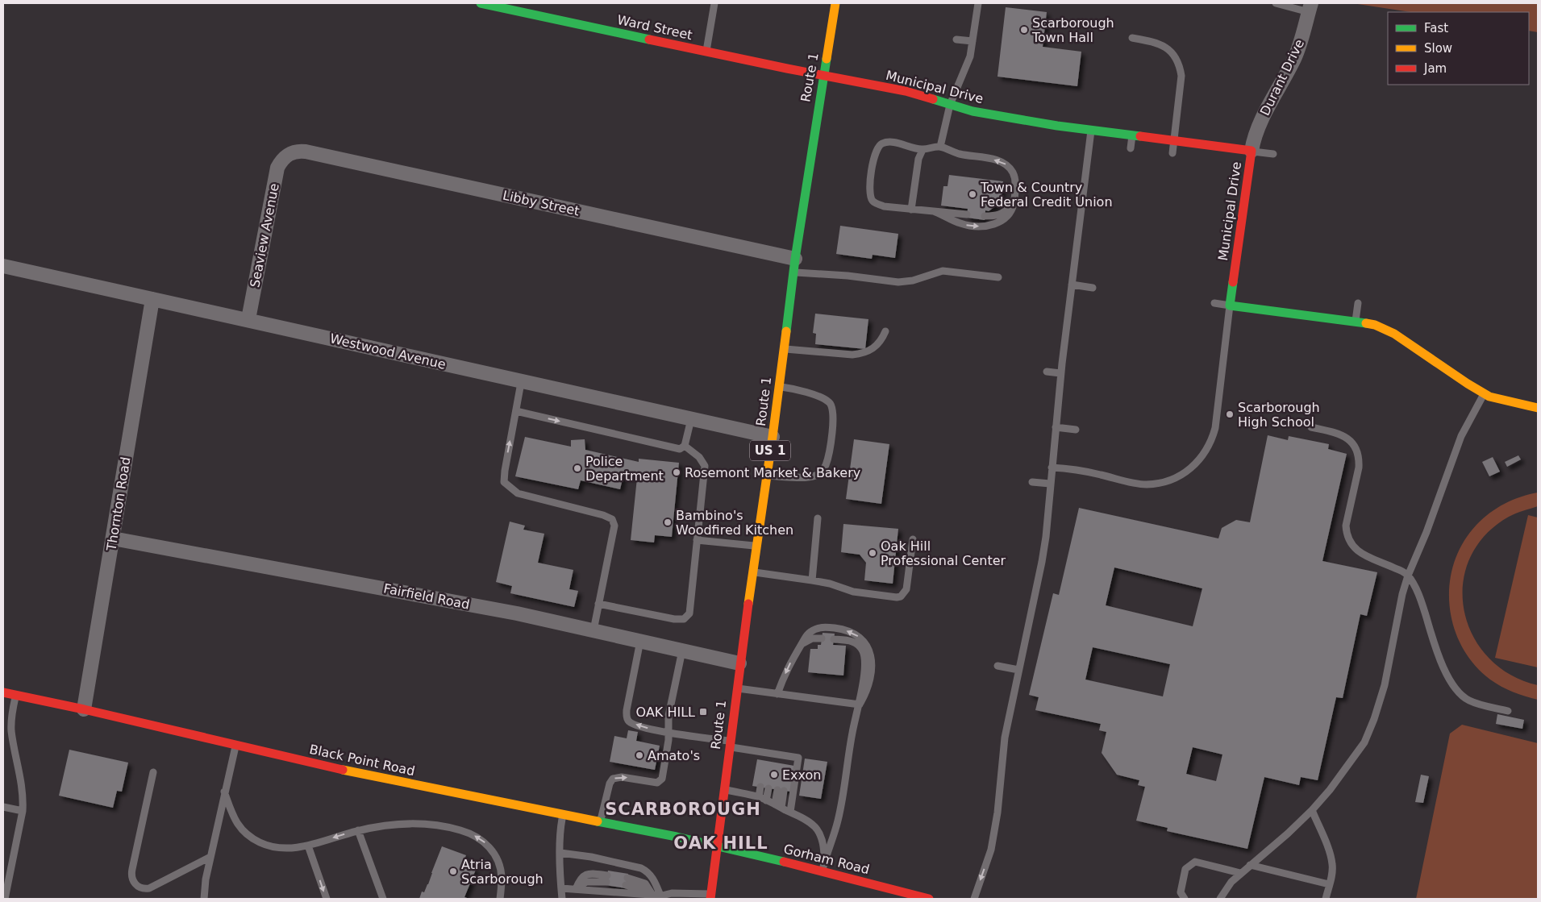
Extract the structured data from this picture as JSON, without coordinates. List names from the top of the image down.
{
  "streets": {
    "main road": [
      "Ward Street",
      "Route 1",
      "Municipal Drive",
      "US 1",
      "Black Point Road",
      "Gorham Road"
    ],
    "street": [
      "Durant Drive",
      "Libby Street",
      "Seaview Avenue",
      "Westwood Avenue",
      "Thornton Road",
      "Fairfield Road"
    ]
  },
  "crossings": [
    ["Ward Street", "Route 1"],
    ["Ward Street", "Municipal Drive"],
    ["Route 1", "Municipal Drive"],
    ["Route 1", "Libby Street"],
    ["Route 1", "Westwood Avenue"],
    ["Route 1", "Fairfield Road"],
    ["Route 1", "Black Point Road"],
    ["Route 1", "Gorham Road"],
    ["Durant Drive", "Municipal Drive"],
    ["Libby Street", "Seaview Avenue"],
    ["Seaview Avenue", "Westwood Avenue"],
    ["Westwood Avenue", "Thornton Road"],
    ["Thornton Road", "Fairfield Road"],
    ["Thornton Road", "Black Point Road"],
    ["Black Point Road", "Gorham Road"]
  ],
  "districts": ["SCARBOROUGH", "OAK HILL"],
  "places": {
    "other": [
      "Scarborough Town Hall",
      "Town & Country Federal Credit Union",
      "Scarborough High School",
      "Police Department",
      "Rosemont Market & Bakery",
      "Bambino's Woodfired Kitchen",
      "Oak Hill Professional Center",
      "Amato's",
      "Exxon",
      "Atria Scarborough"
    ],
    "transit": ["OAK HILL"]
  },
  "legend": ["Fast", "Slow", "Jam"]
}
